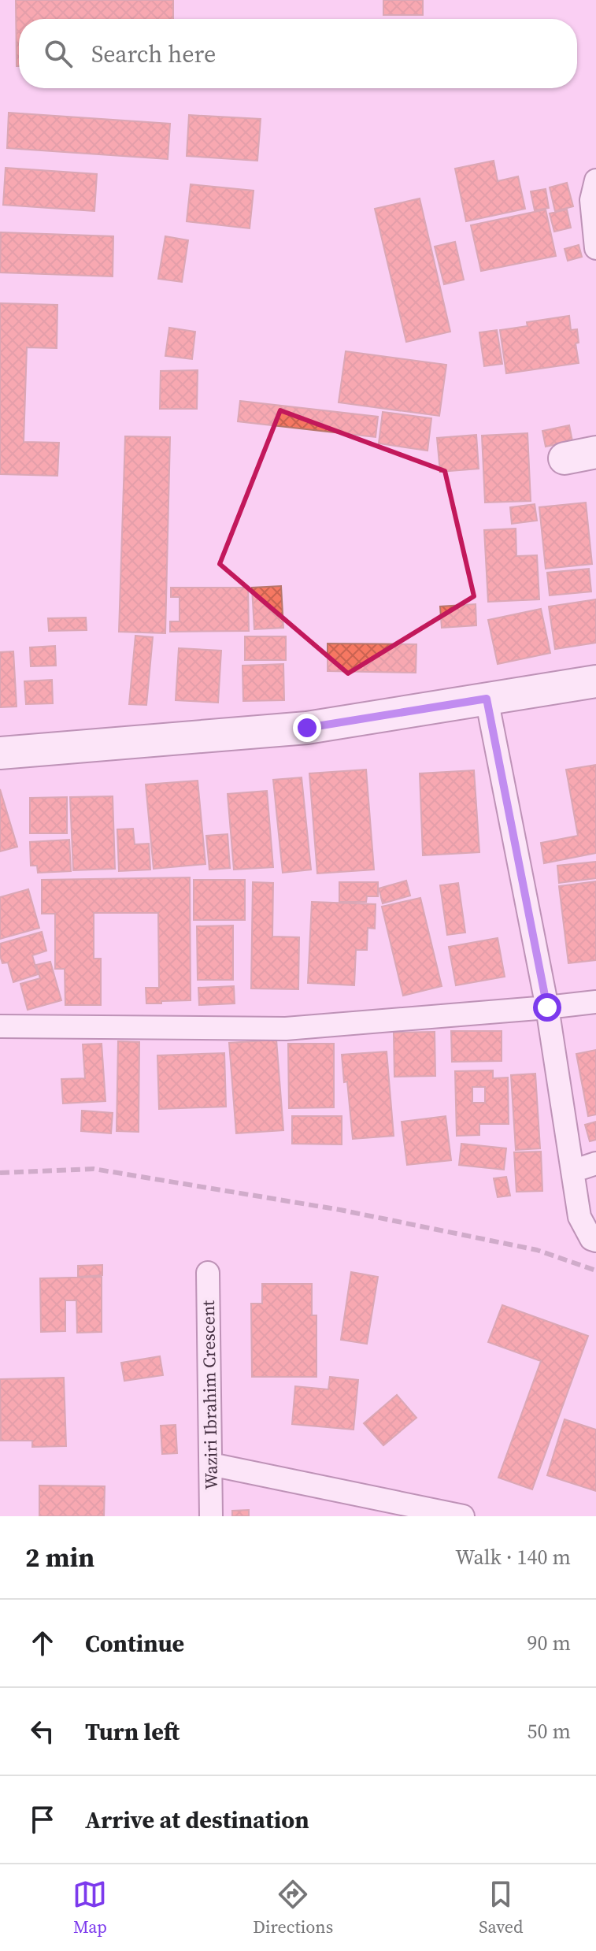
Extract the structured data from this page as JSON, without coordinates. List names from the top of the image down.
{
  "streets": {
    "street": ["Waziri Ibrahim Crescent"]
  },
  "page": {
    "search": "Search here",
    "heading": ["2 min", "Walk · 140 m"],
    "list": [
      ["Continue", "90 m"],
      ["Turn left", "50 m"],
      "Arrive at destination"
    ],
    "nav": ["Map", "Directions", "Saved"]
  }
}
